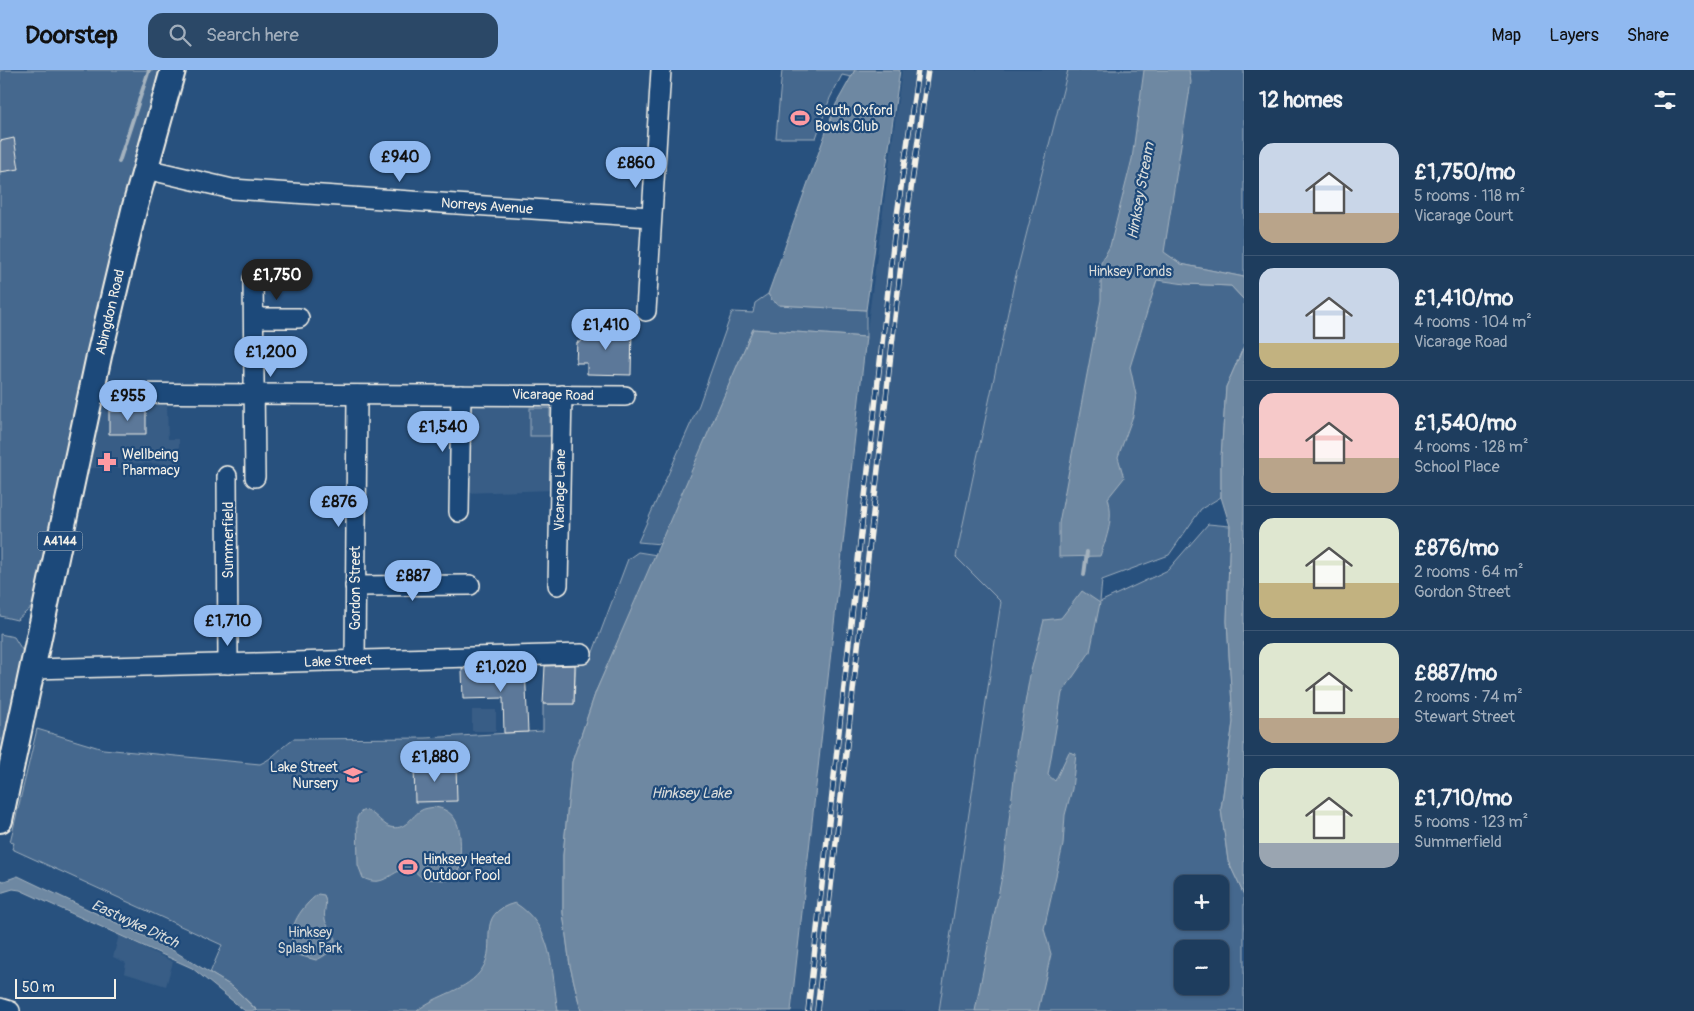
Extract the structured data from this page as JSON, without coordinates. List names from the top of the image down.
{
  "streets": {
    "main road": ["Abingdon Road", "A4144"],
    "street": [
      "Norreys Avenue",
      "Vicarage Road",
      "Vicarage Lane",
      "Summerfield",
      "Gordon Street",
      "Lake Street"
    ]
  },
  "crossings": [
    ["Norreys Avenue", "Abingdon Road"],
    ["Abingdon Road", "Vicarage Road"],
    ["Abingdon Road", "Lake Street"],
    ["Vicarage Road", "Vicarage Lane"],
    ["Vicarage Road", "Gordon Street"],
    ["Summerfield", "Lake Street"],
    ["Gordon Street", "Lake Street"]
  ],
  "water": ["Hinksey Stream", "Hinksey Lake", "Eastwyke Ditch"],
  "parks": ["Hinksey Ponds", "Hinksey Splash Park"],
  "places": {
    "sports": ["South Oxford Bowls Club", "Hinksey Heated Outdoor Pool"],
    "pharmacy": ["Wellbeing Pharmacy"],
    "school or university": ["Lake Street Nursery"]
  },
  "scale_bar": "50 m",
  "page": {
    "header": "Doorstep",
    "search": "Search here",
    "nav": ["Map", "Layers", "Share"],
    "heading": "12 homes",
    "list": [
      {
        "name": "£1,750/mo",
        "note": "5 rooms · 118 m² · Vicarage Court"
      },
      {
        "name": "£1,410/mo",
        "note": "4 rooms · 104 m² · Vicarage Road"
      },
      {
        "name": "£1,540/mo",
        "note": "4 rooms · 128 m² · School Place"
      },
      {
        "name": "£876/mo",
        "note": "2 rooms · 64 m² · Gordon Street"
      },
      {
        "name": "£887/mo",
        "note": "2 rooms · 74 m² · Stewart Street"
      },
      {
        "name": "£1,710/mo",
        "note": "5 rooms · 123 m² · Summerfield"
      }
    ],
    "price": [
      "£940",
      "£860",
      "£1,750",
      "£1,410",
      "£1,200",
      "£955",
      "£1,540",
      "£876",
      "£887",
      "£1,710",
      "£1,020",
      "£1,880"
    ],
    "map_buttons": ["+", "−"],
    "scale": "50 m"
  }
}
